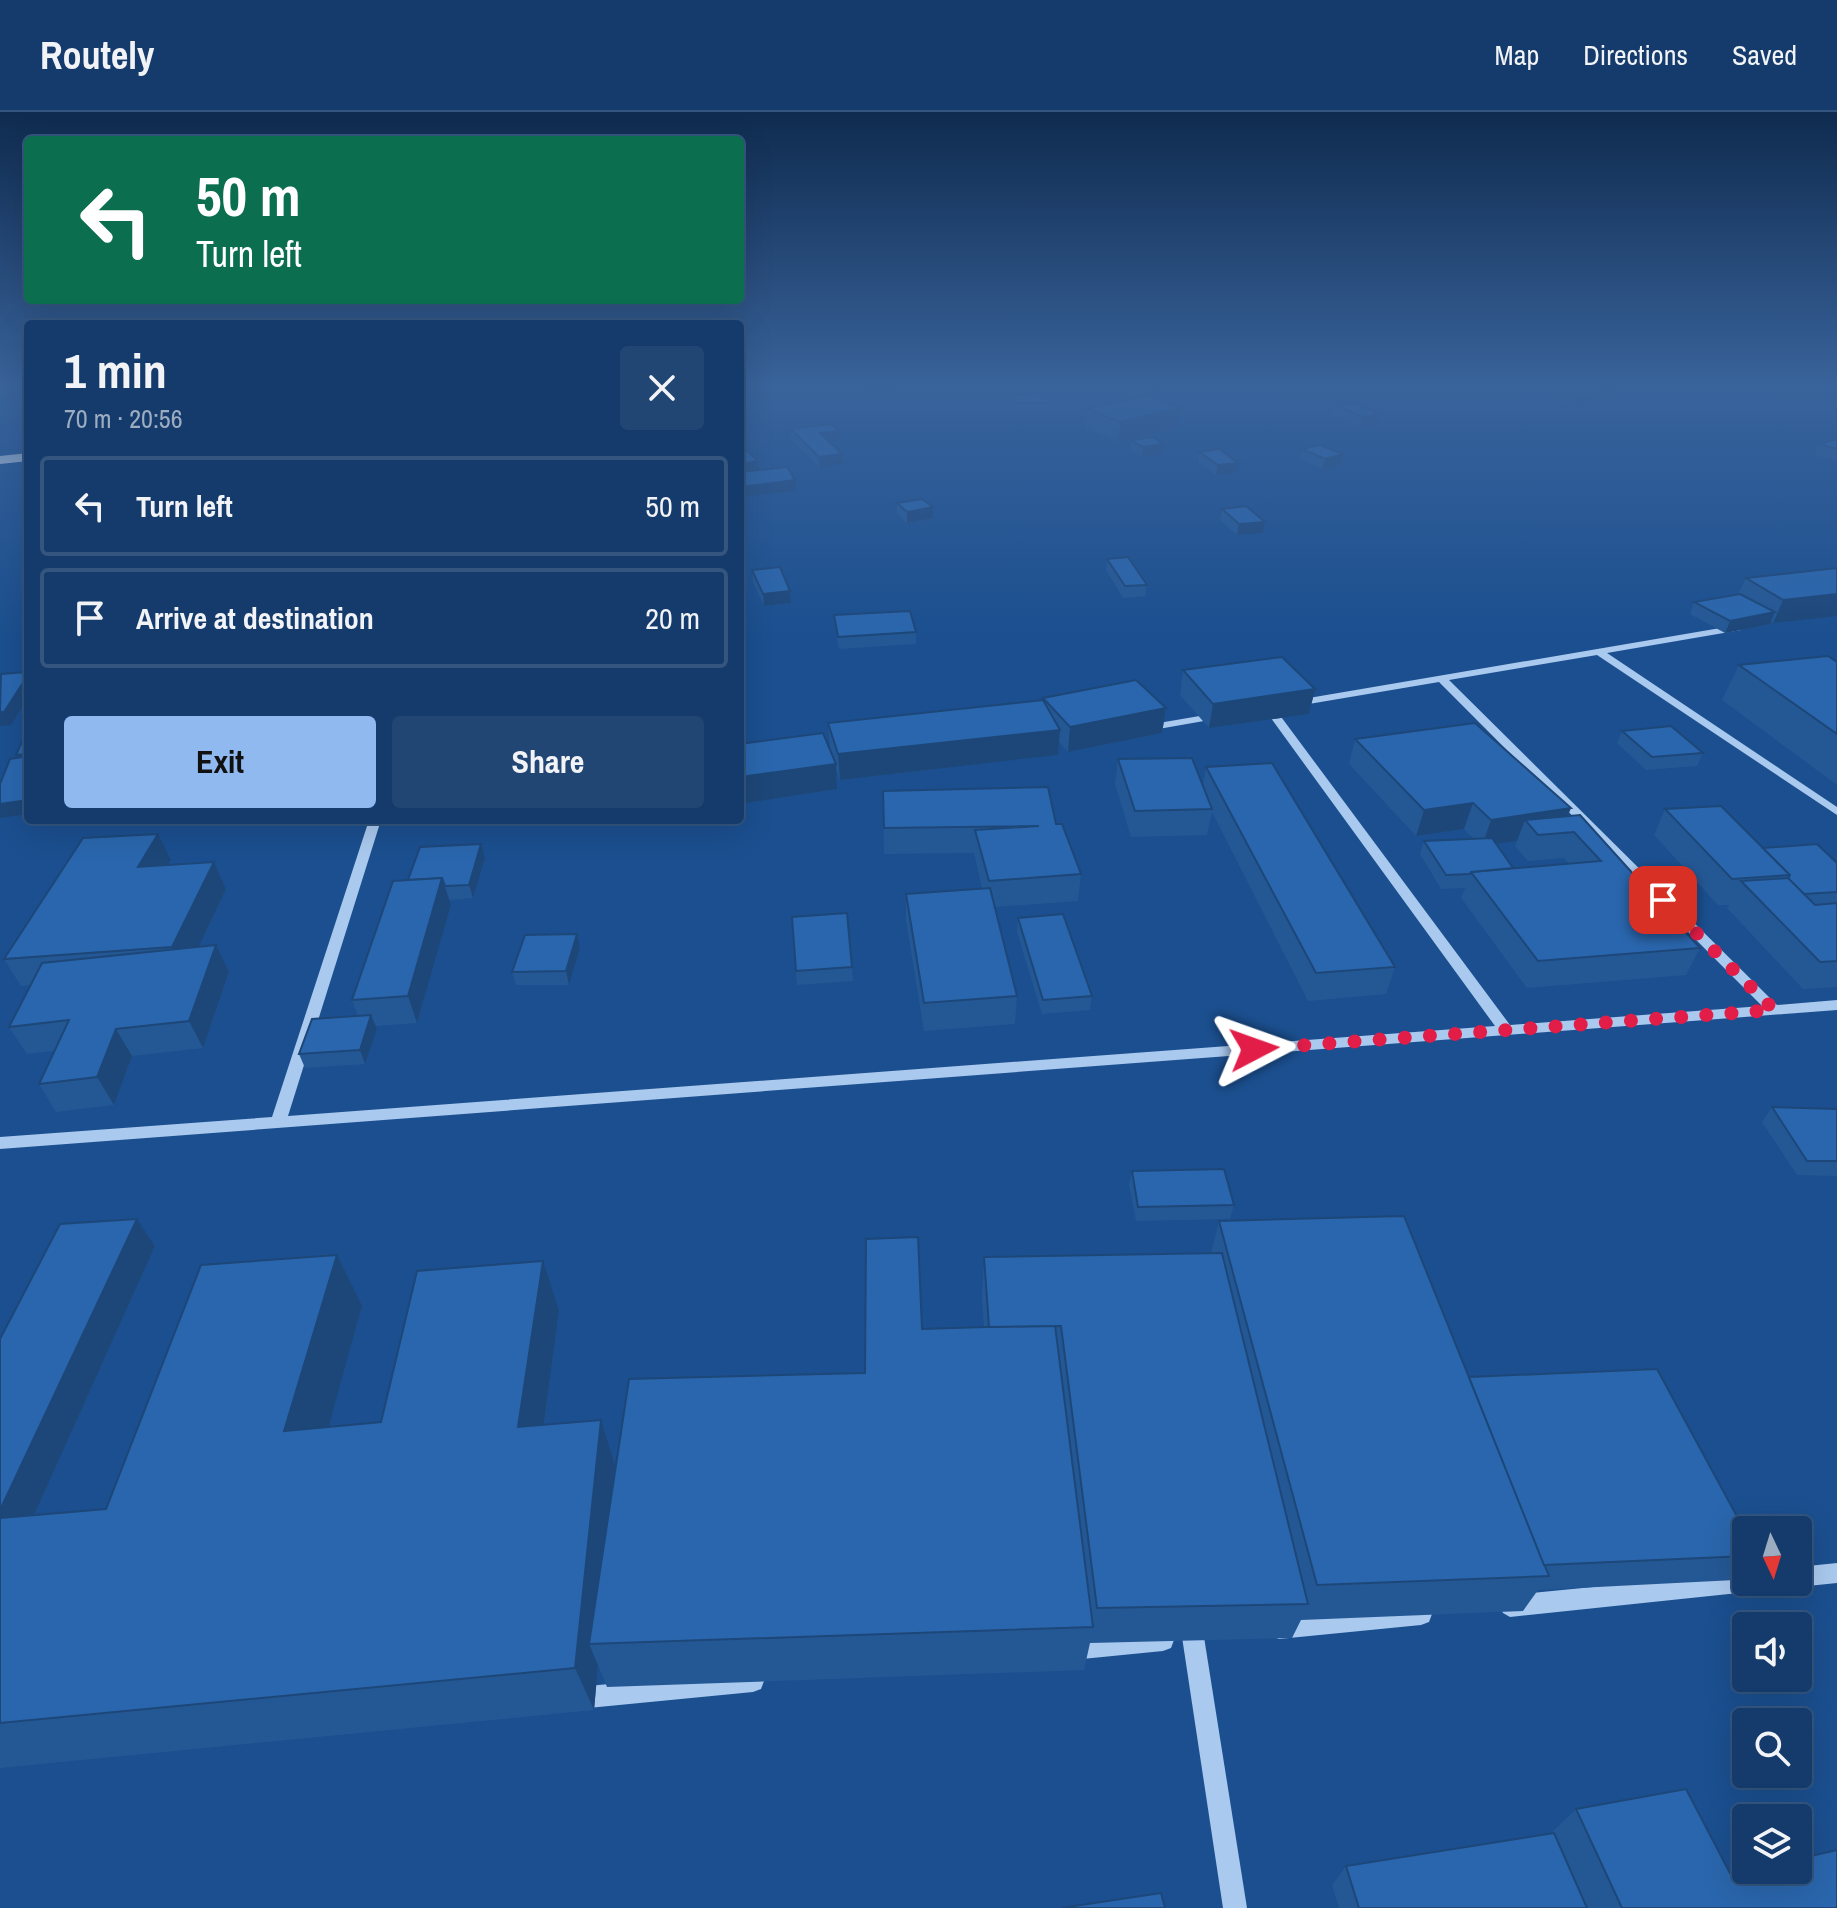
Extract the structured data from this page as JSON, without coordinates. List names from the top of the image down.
{
  "north": "bottom",
  "page": {
    "header": "Routely",
    "nav": ["Map", "Directions", "Saved"],
    "turn": ["50 m", "Turn left"],
    "heading": ["1 min", "70 m · 20:56"],
    "list": [
      {
        "name": "Turn left",
        "value": "50 m"
      },
      {
        "name": "Arrive at destination",
        "value": "20 m"
      }
    ],
    "buttons": ["Exit", "Share"]
  }
}
